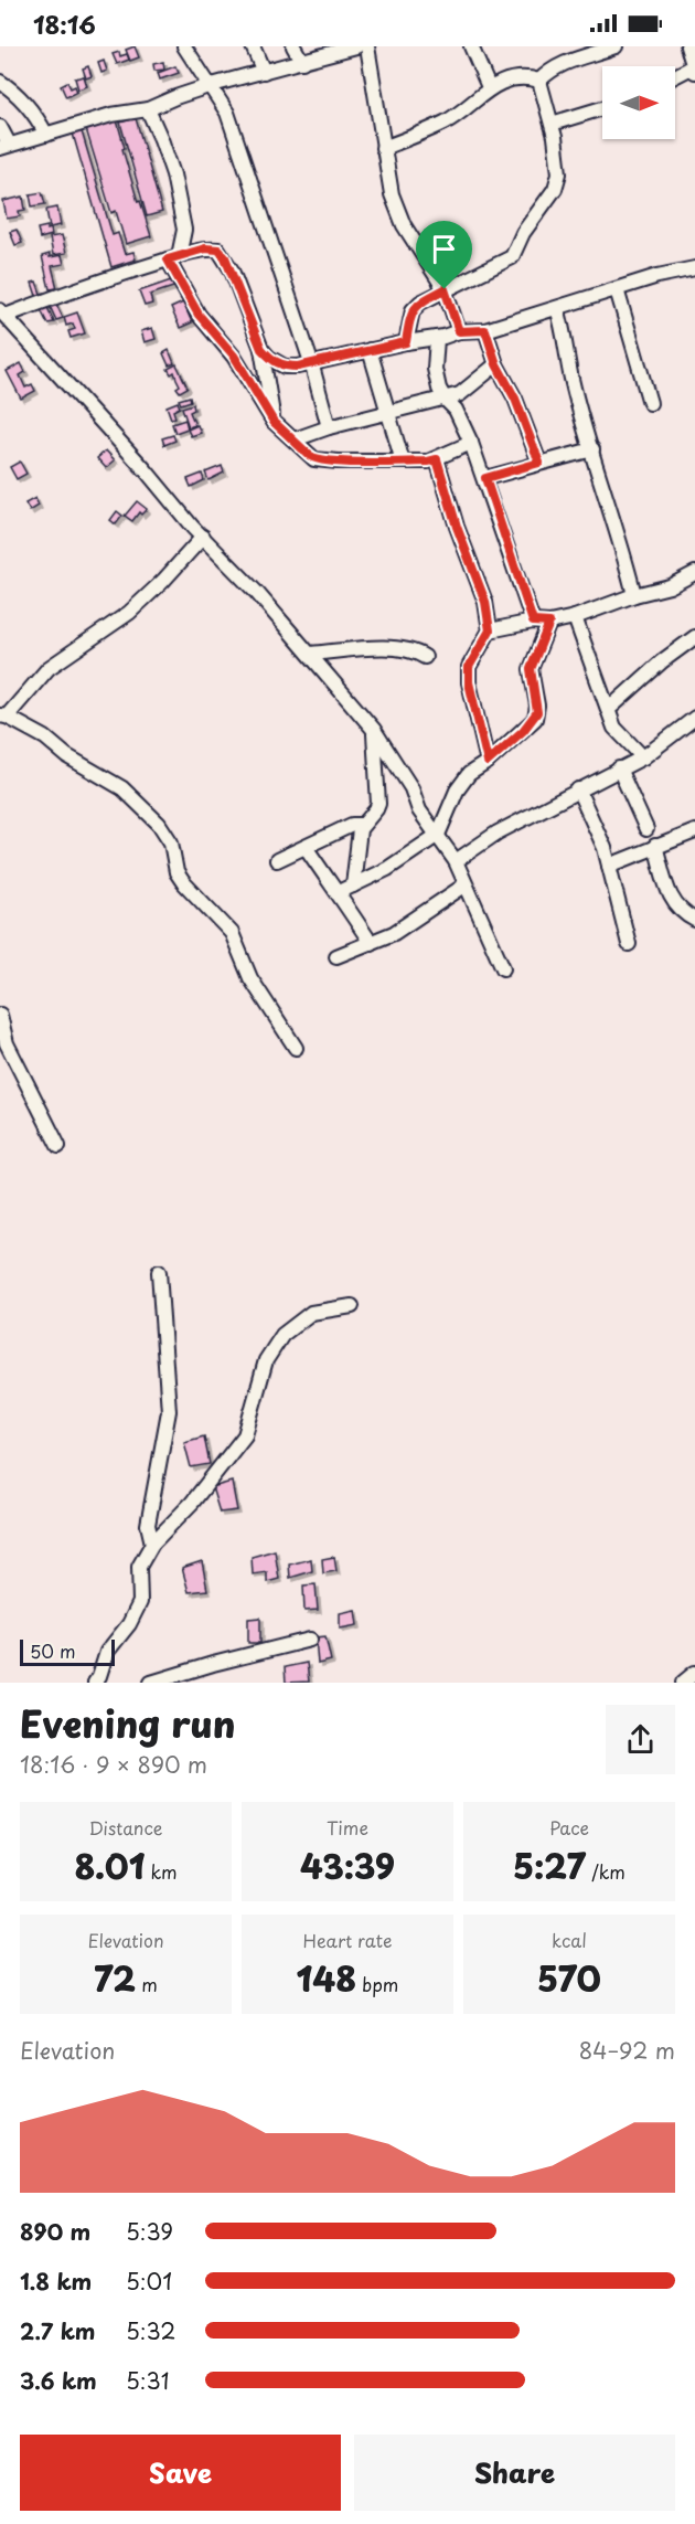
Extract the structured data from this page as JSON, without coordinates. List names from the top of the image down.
{
  "scale_bar": "50 m",
  "north": "right",
  "page": {
    "status": "18:16",
    "scale": "50 m",
    "heading": ["Evening run", "18:16 · 9 × 890 m"],
    "stats": [
      ["Distance", "8.01 km"],
      ["Time", "43:39"],
      ["Pace", "5:27 /km"],
      ["Elevation", "72 m"],
      ["Heart rate", "148 bpm"],
      ["kcal", "570"]
    ],
    "chart": ["Elevation", "84–92 m"],
    "list": [
      {
        "name": "890 m",
        "note": "5:39"
      },
      {
        "name": "1.8 km",
        "note": "5:01"
      },
      {
        "name": "2.7 km",
        "note": "5:32"
      },
      {
        "name": "3.6 km",
        "note": "5:31"
      }
    ],
    "buttons": ["Save", "Share"]
  }
}
